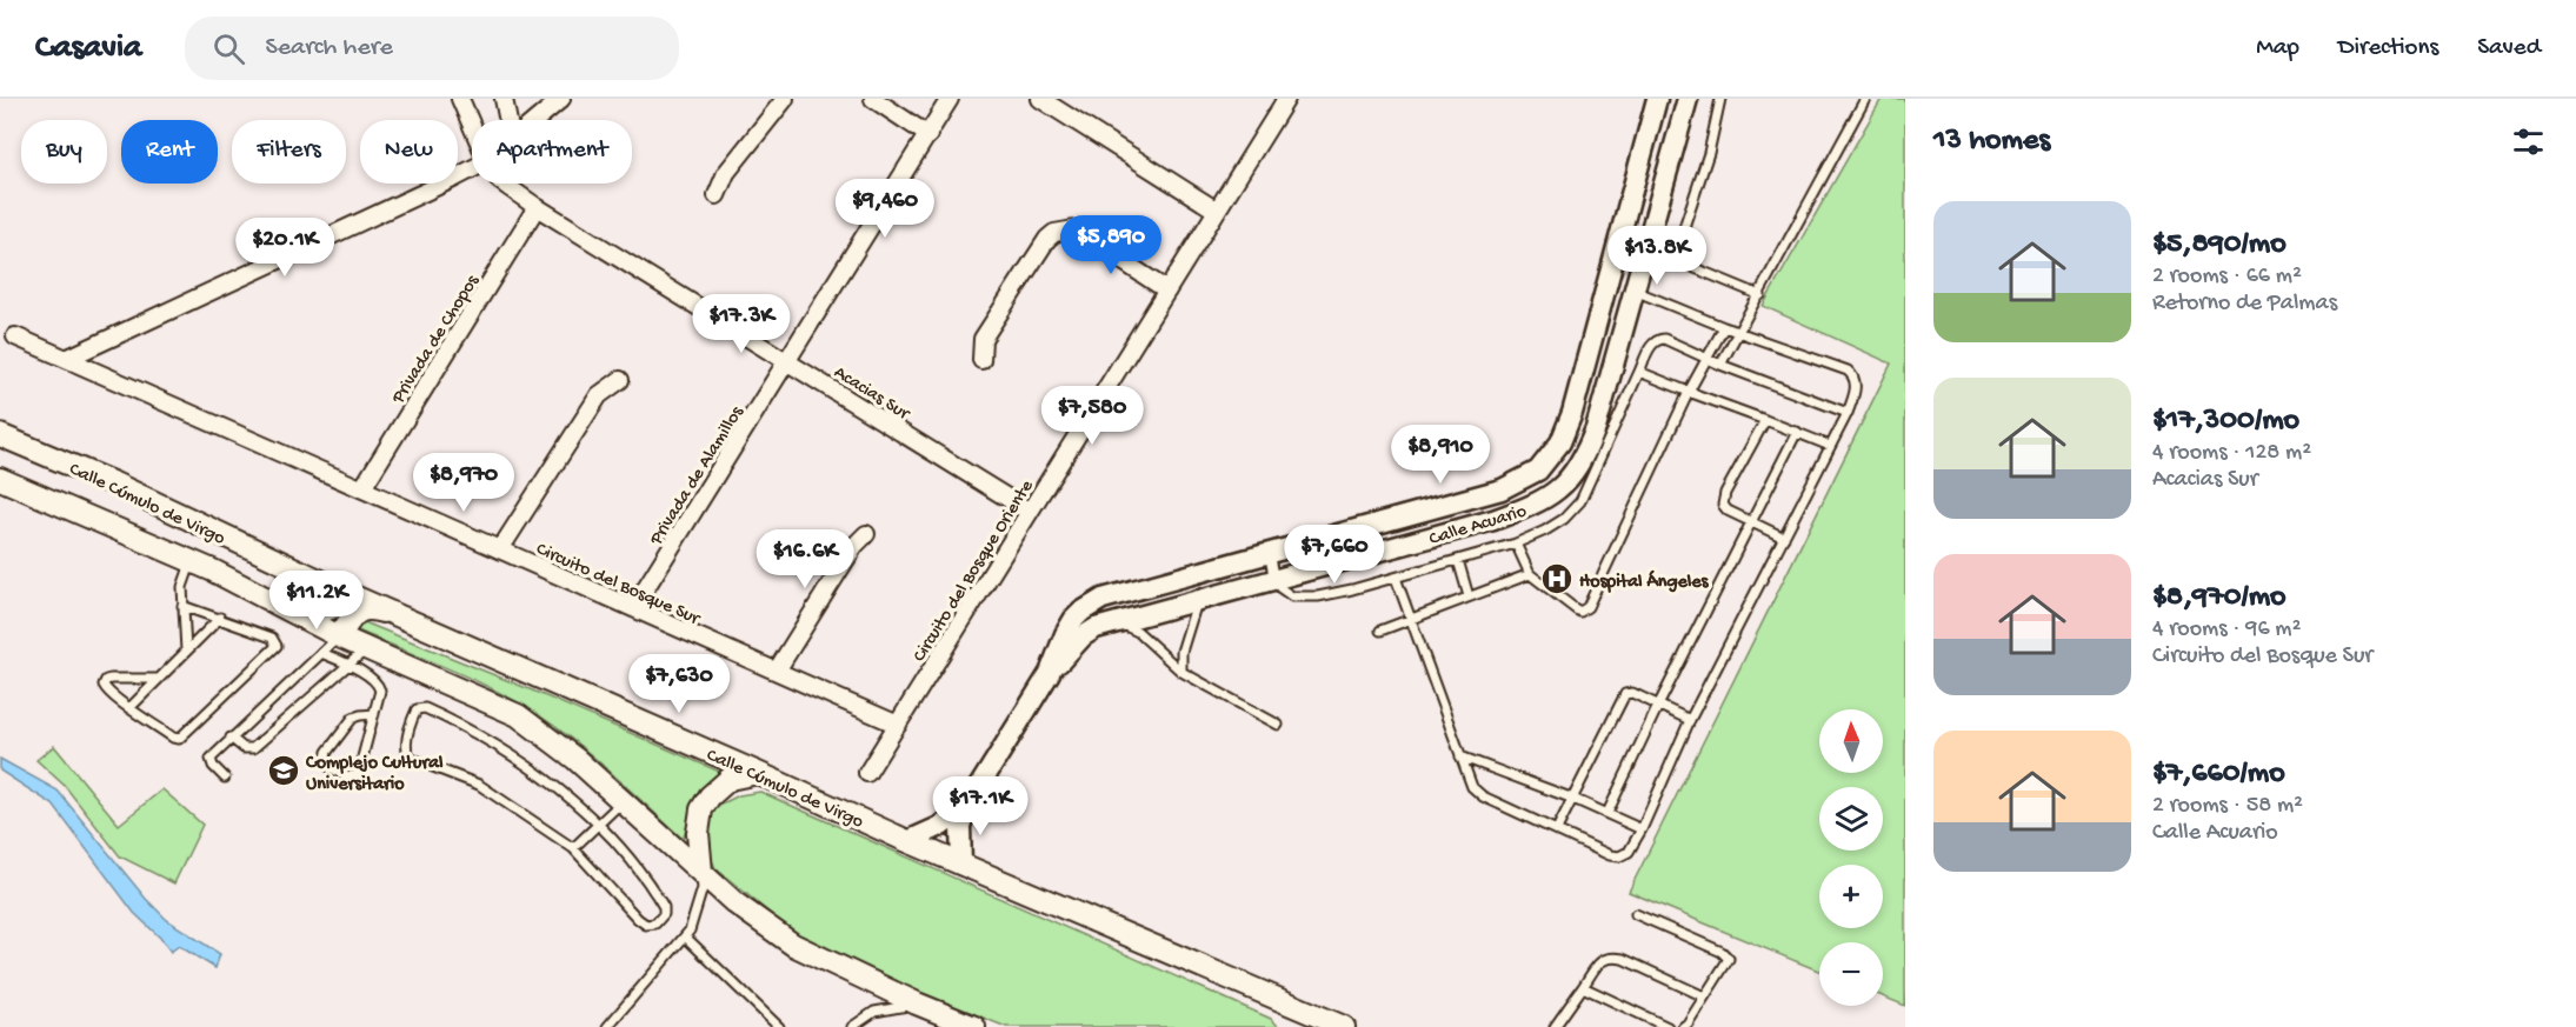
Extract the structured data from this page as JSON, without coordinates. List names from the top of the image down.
{
  "streets": {
    "main road": ["Calle Cúmulo de Virgo"],
    "street": [
      "Privada de Chopos",
      "Acacias Sur",
      "Privada de Alamillos",
      "Calle Acuario",
      "Circuito del Bosque Oriente",
      "Circuito del Bosque Sur"
    ]
  },
  "crossings": [
    ["Privada de Chopos", "Acacias Sur"],
    ["Privada de Chopos", "Circuito del Bosque Sur"],
    ["Acacias Sur", "Privada de Alamillos"],
    ["Acacias Sur", "Circuito del Bosque Oriente"],
    ["Privada de Alamillos", "Circuito del Bosque Sur"],
    ["Calle Cúmulo de Virgo", "Calle Acuario"],
    ["Circuito del Bosque Oriente", "Circuito del Bosque Sur"]
  ],
  "places": {
    "hospital": ["Hospital Ángeles"],
    "school or university": ["Complejo Cultural Universitario"]
  },
  "north": "top",
  "page": {
    "header": "Casavia",
    "search": "Search here",
    "nav": ["Map", "Directions", "Saved"],
    "heading": "13 homes",
    "chip": [
      "Buy",
      "Rent",
      "Filters",
      "New",
      "Apartment"
    ],
    "price": [
      "$9,460",
      "$5,890",
      "$20.1K",
      "$13.8K",
      "$17.3K",
      "$7,580",
      "$8,910",
      "$8,970",
      "$7,660",
      "$16.6K",
      "$11.2K",
      "$7,630",
      "$17.1K"
    ],
    "list": [
      {
        "name": "$5,890/mo",
        "note": "2 rooms · 66 m² · Retorno de Palmas"
      },
      {
        "name": "$17,300/mo",
        "note": "4 rooms · 128 m² · Acacias Sur"
      },
      {
        "name": "$8,970/mo",
        "note": "4 rooms · 96 m² · Circuito del Bosque Sur"
      },
      {
        "name": "$7,660/mo",
        "note": "2 rooms · 58 m² · Calle Acuario"
      }
    ],
    "map_buttons": ["+", "−"]
  }
}
